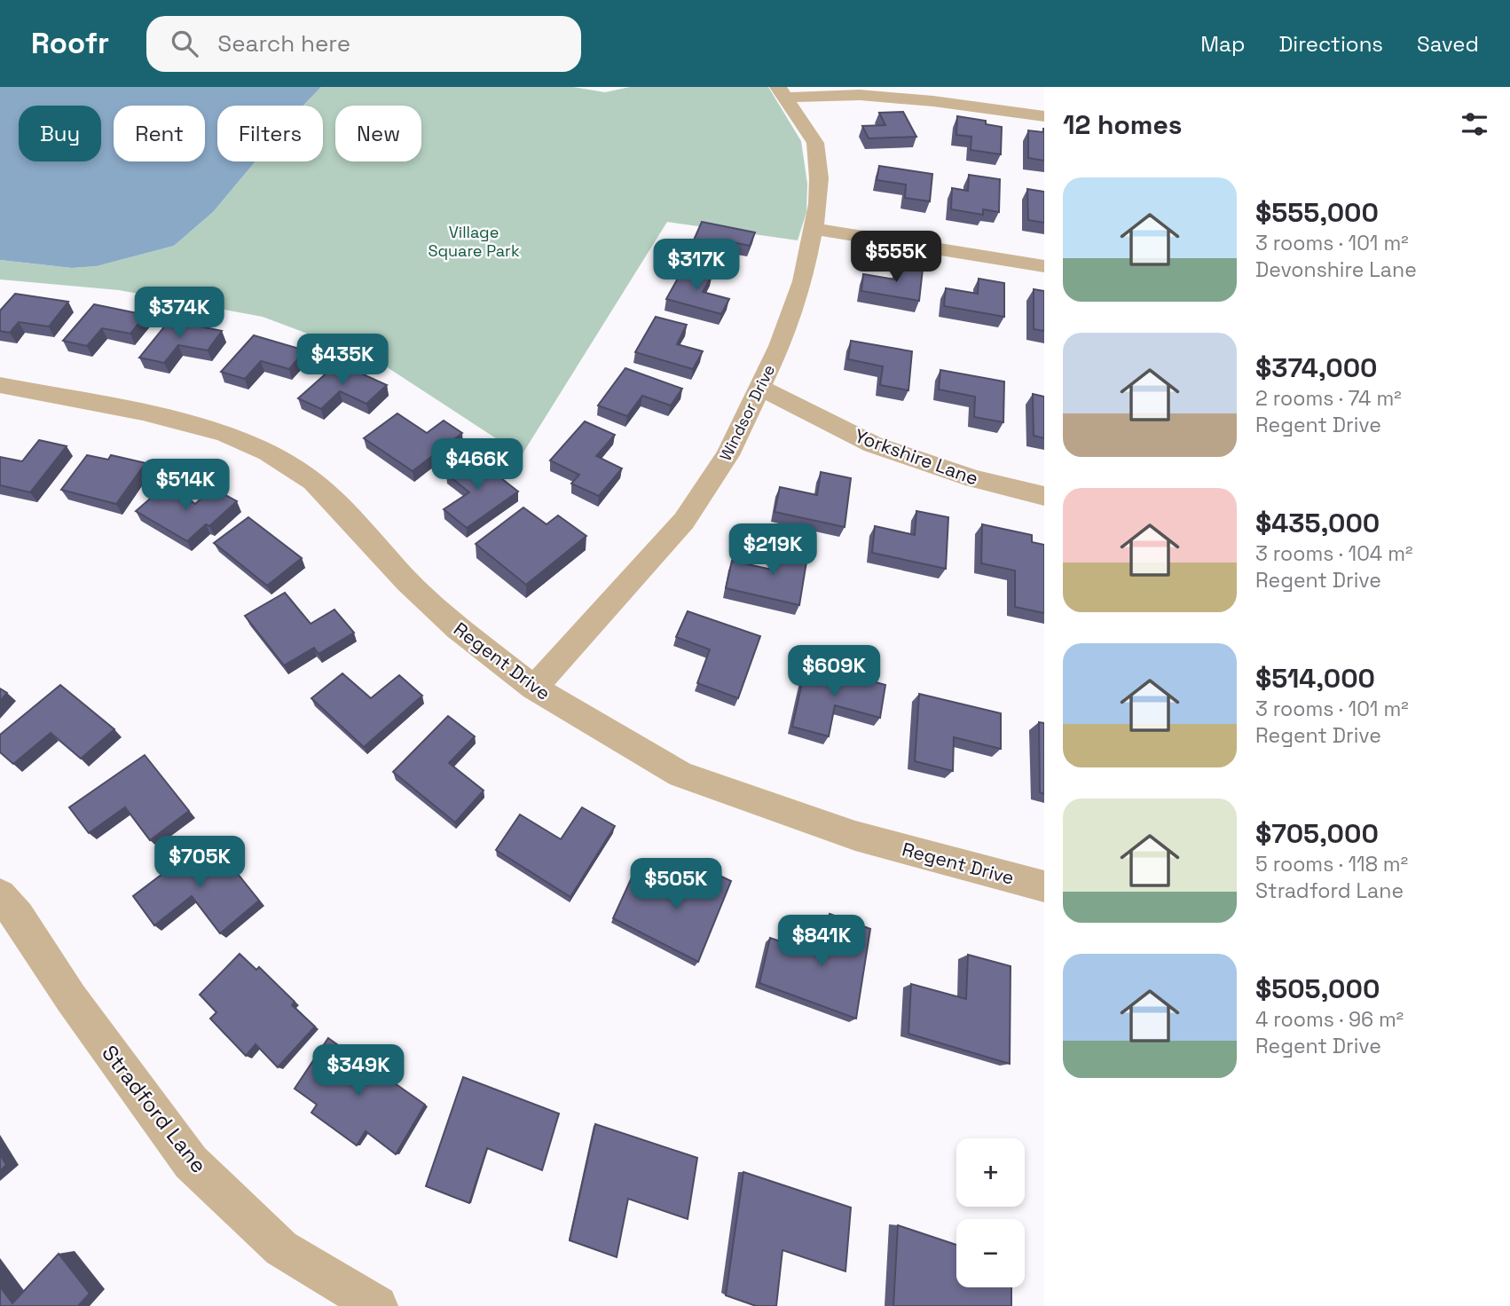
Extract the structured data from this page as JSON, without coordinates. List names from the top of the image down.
{
  "streets": {
    "street": [
      "Windsor Drive",
      "Yorkshire Lane",
      "Regent Drive",
      "Stradford Lane"
    ]
  },
  "crossings": [
    ["Windsor Drive", "Yorkshire Lane"],
    ["Windsor Drive", "Regent Drive"]
  ],
  "parks": ["Village Square Park"],
  "page": {
    "header": "Roofr",
    "search": "Search here",
    "nav": ["Map", "Directions", "Saved"],
    "heading": "12 homes",
    "chip": [
      "Buy",
      "Rent",
      "Filters",
      "New"
    ],
    "list": [
      {
        "name": "$555,000",
        "note": "3 rooms · 101 m² · Devonshire Lane"
      },
      {
        "name": "$374,000",
        "note": "2 rooms · 74 m² · Regent Drive"
      },
      {
        "name": "$435,000",
        "note": "3 rooms · 104 m² · Regent Drive"
      },
      {
        "name": "$514,000",
        "note": "3 rooms · 101 m² · Regent Drive"
      },
      {
        "name": "$705,000",
        "note": "5 rooms · 118 m² · Stradford Lane"
      },
      {
        "name": "$505,000",
        "note": "4 rooms · 96 m² · Regent Drive"
      }
    ],
    "price": [
      "$555K",
      "$317K",
      "$374K",
      "$435K",
      "$466K",
      "$514K",
      "$219K",
      "$609K",
      "$705K",
      "$505K",
      "$841K",
      "$349K"
    ],
    "map_buttons": ["+", "−"]
  }
}
